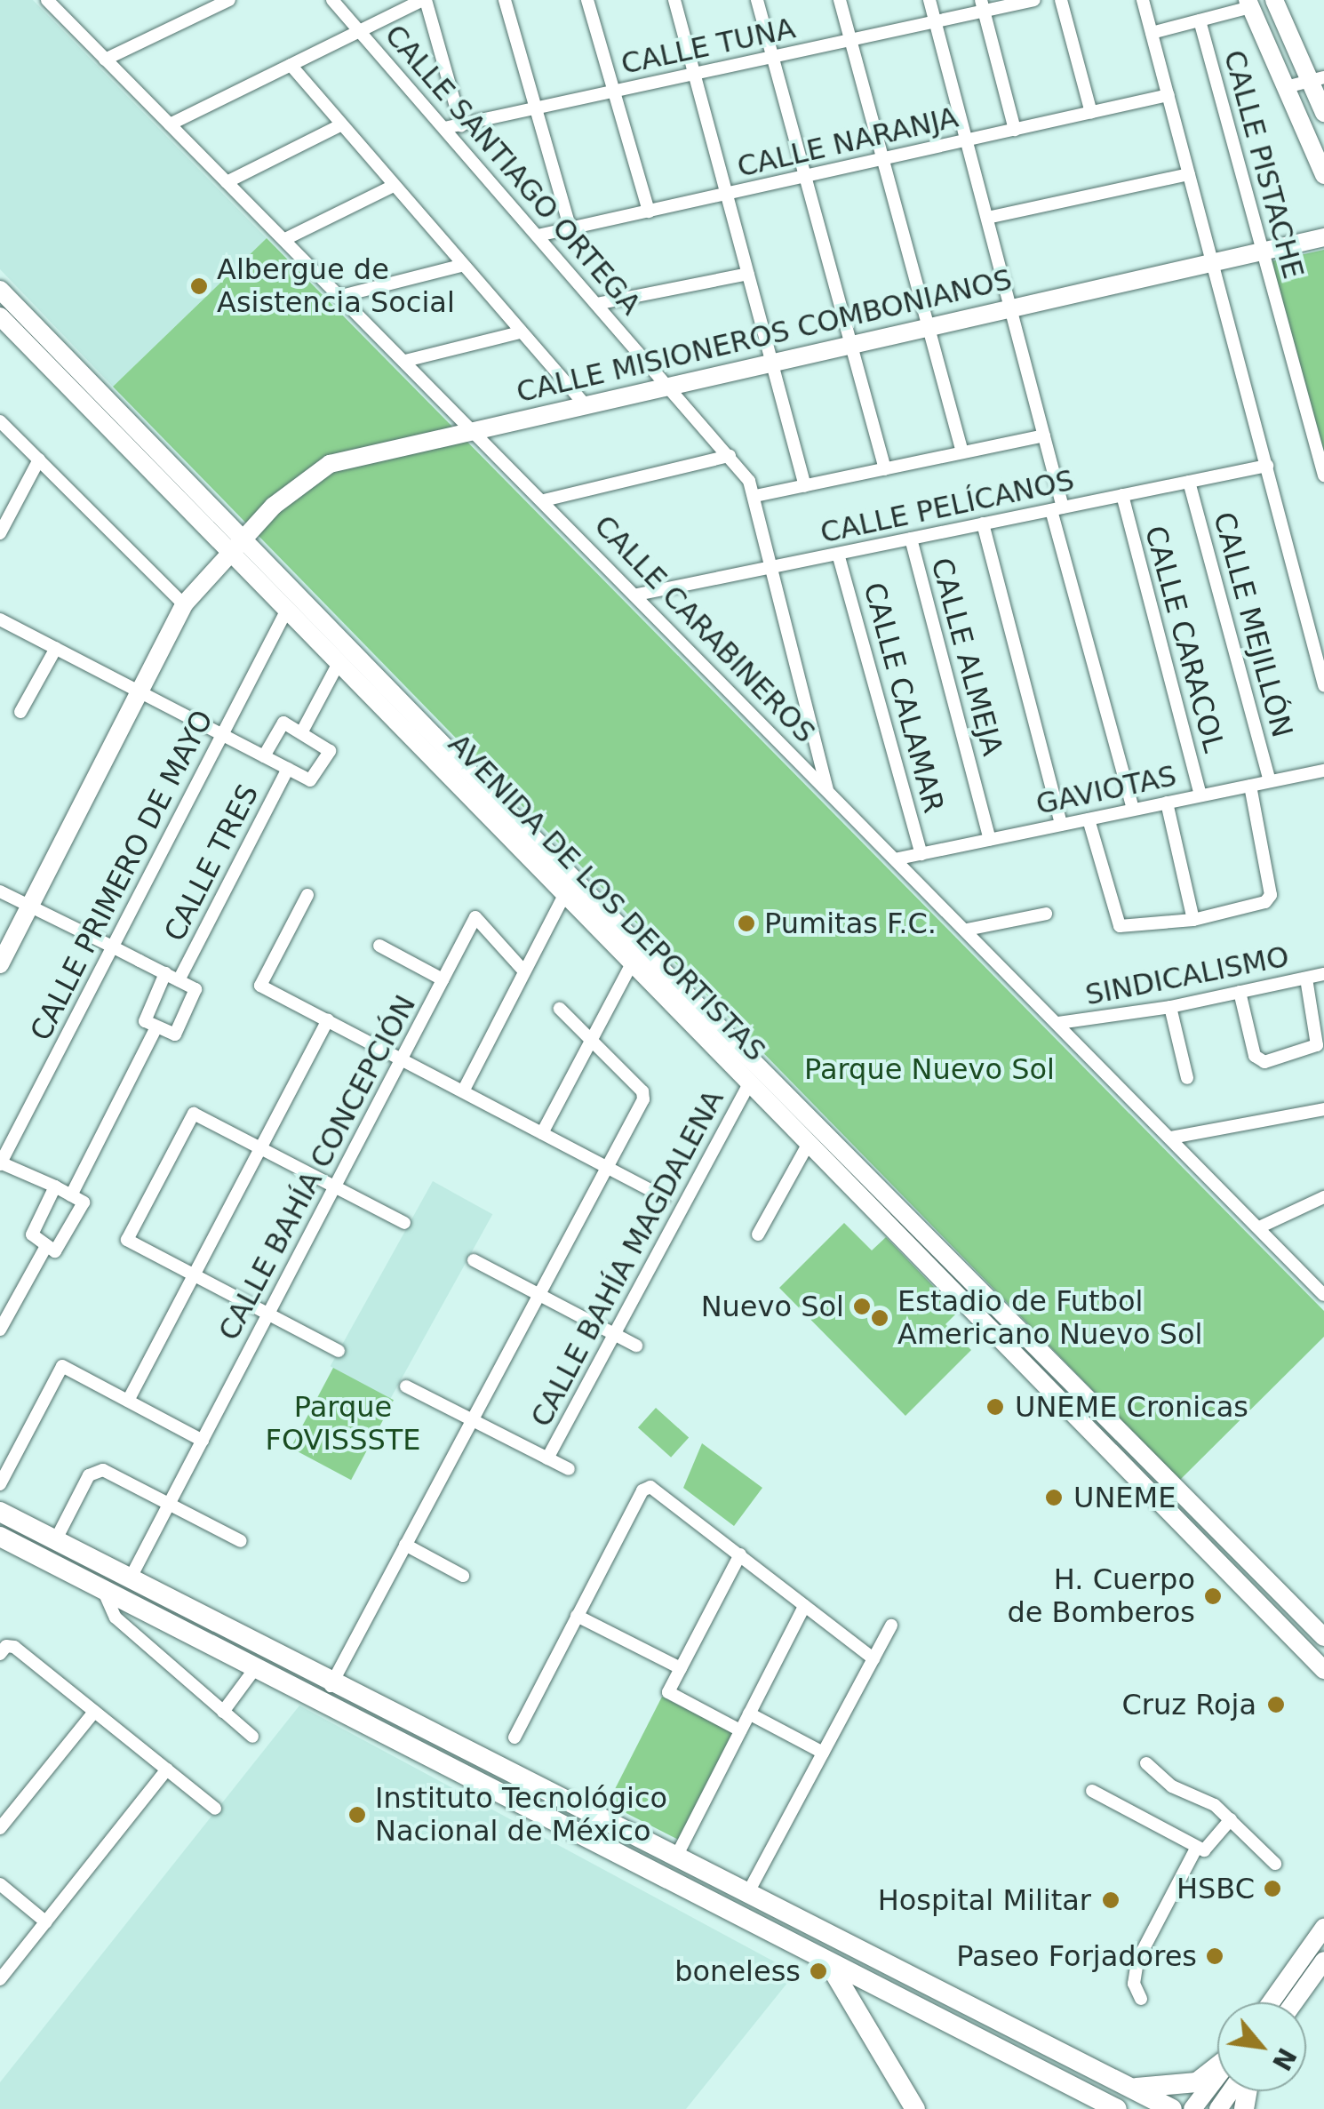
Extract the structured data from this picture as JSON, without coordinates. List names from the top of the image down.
{
  "streets": {
    "street": [
      "CALLE TUNA",
      "CALLE NARANJA",
      "CALLE PISTACHE",
      "CALLE SANTIAGO ORTEGA",
      "CALLE MISIONEROS COMBONIANOS",
      "CALLE PELÍCANOS",
      "CALLE MEJILLÓN",
      "CALLE CARABINEROS",
      "CALLE CARACOL",
      "CALLE ALMEJA",
      "CALLE CALAMAR",
      "GAVIOTAS",
      "CALLE TRES",
      "CALLE PRIMERO DE MAYO",
      "AVENIDA DE LOS DEPORTISTAS",
      "SINDICALISMO",
      "CALLE BAHÍA CONCEPCIÓN",
      "CALLE BAHÍA MAGDALENA"
    ]
  },
  "crossings": [
    ["CALLE TUNA", "CALLE SANTIAGO ORTEGA"],
    ["CALLE NARANJA", "CALLE SANTIAGO ORTEGA"],
    ["CALLE PISTACHE", "CALLE MISIONEROS COMBONIANOS"],
    ["CALLE SANTIAGO ORTEGA", "CALLE MISIONEROS COMBONIANOS"],
    ["CALLE MISIONEROS COMBONIANOS", "CALLE CARABINEROS"],
    ["CALLE MISIONEROS COMBONIANOS", "AVENIDA DE LOS DEPORTISTAS"],
    ["CALLE PELÍCANOS", "CALLE MEJILLÓN"],
    ["CALLE PELÍCANOS", "CALLE CARABINEROS"],
    ["CALLE PELÍCANOS", "CALLE CARACOL"],
    ["CALLE PELÍCANOS", "CALLE ALMEJA"],
    ["CALLE PELÍCANOS", "CALLE CALAMAR"],
    ["CALLE MEJILLÓN", "GAVIOTAS"],
    ["CALLE CARABINEROS", "GAVIOTAS"],
    ["CALLE CARABINEROS", "SINDICALISMO"],
    ["CALLE CARACOL", "GAVIOTAS"],
    ["CALLE ALMEJA", "GAVIOTAS"],
    ["CALLE CALAMAR", "GAVIOTAS"],
    ["CALLE PRIMERO DE MAYO", "AVENIDA DE LOS DEPORTISTAS"],
    ["AVENIDA DE LOS DEPORTISTAS", "CALLE BAHÍA MAGDALENA"]
  ],
  "parks": ["Parque Nuevo Sol", "Parque FOVISSSTE"],
  "places": [
    "Albergue de Asistencia Social",
    "Pumitas F.C.",
    "Nuevo Sol",
    "Estadio de Futbol Americano Nuevo Sol",
    "UNEME Cronicas",
    "UNEME",
    "H. Cuerpo de Bomberos",
    "Cruz Roja",
    "Instituto Tecnológico Nacional de México",
    "HSBC",
    "Hospital Militar",
    "Paseo Forjadores",
    "boneless"
  ],
  "north": "bottom right"
}
